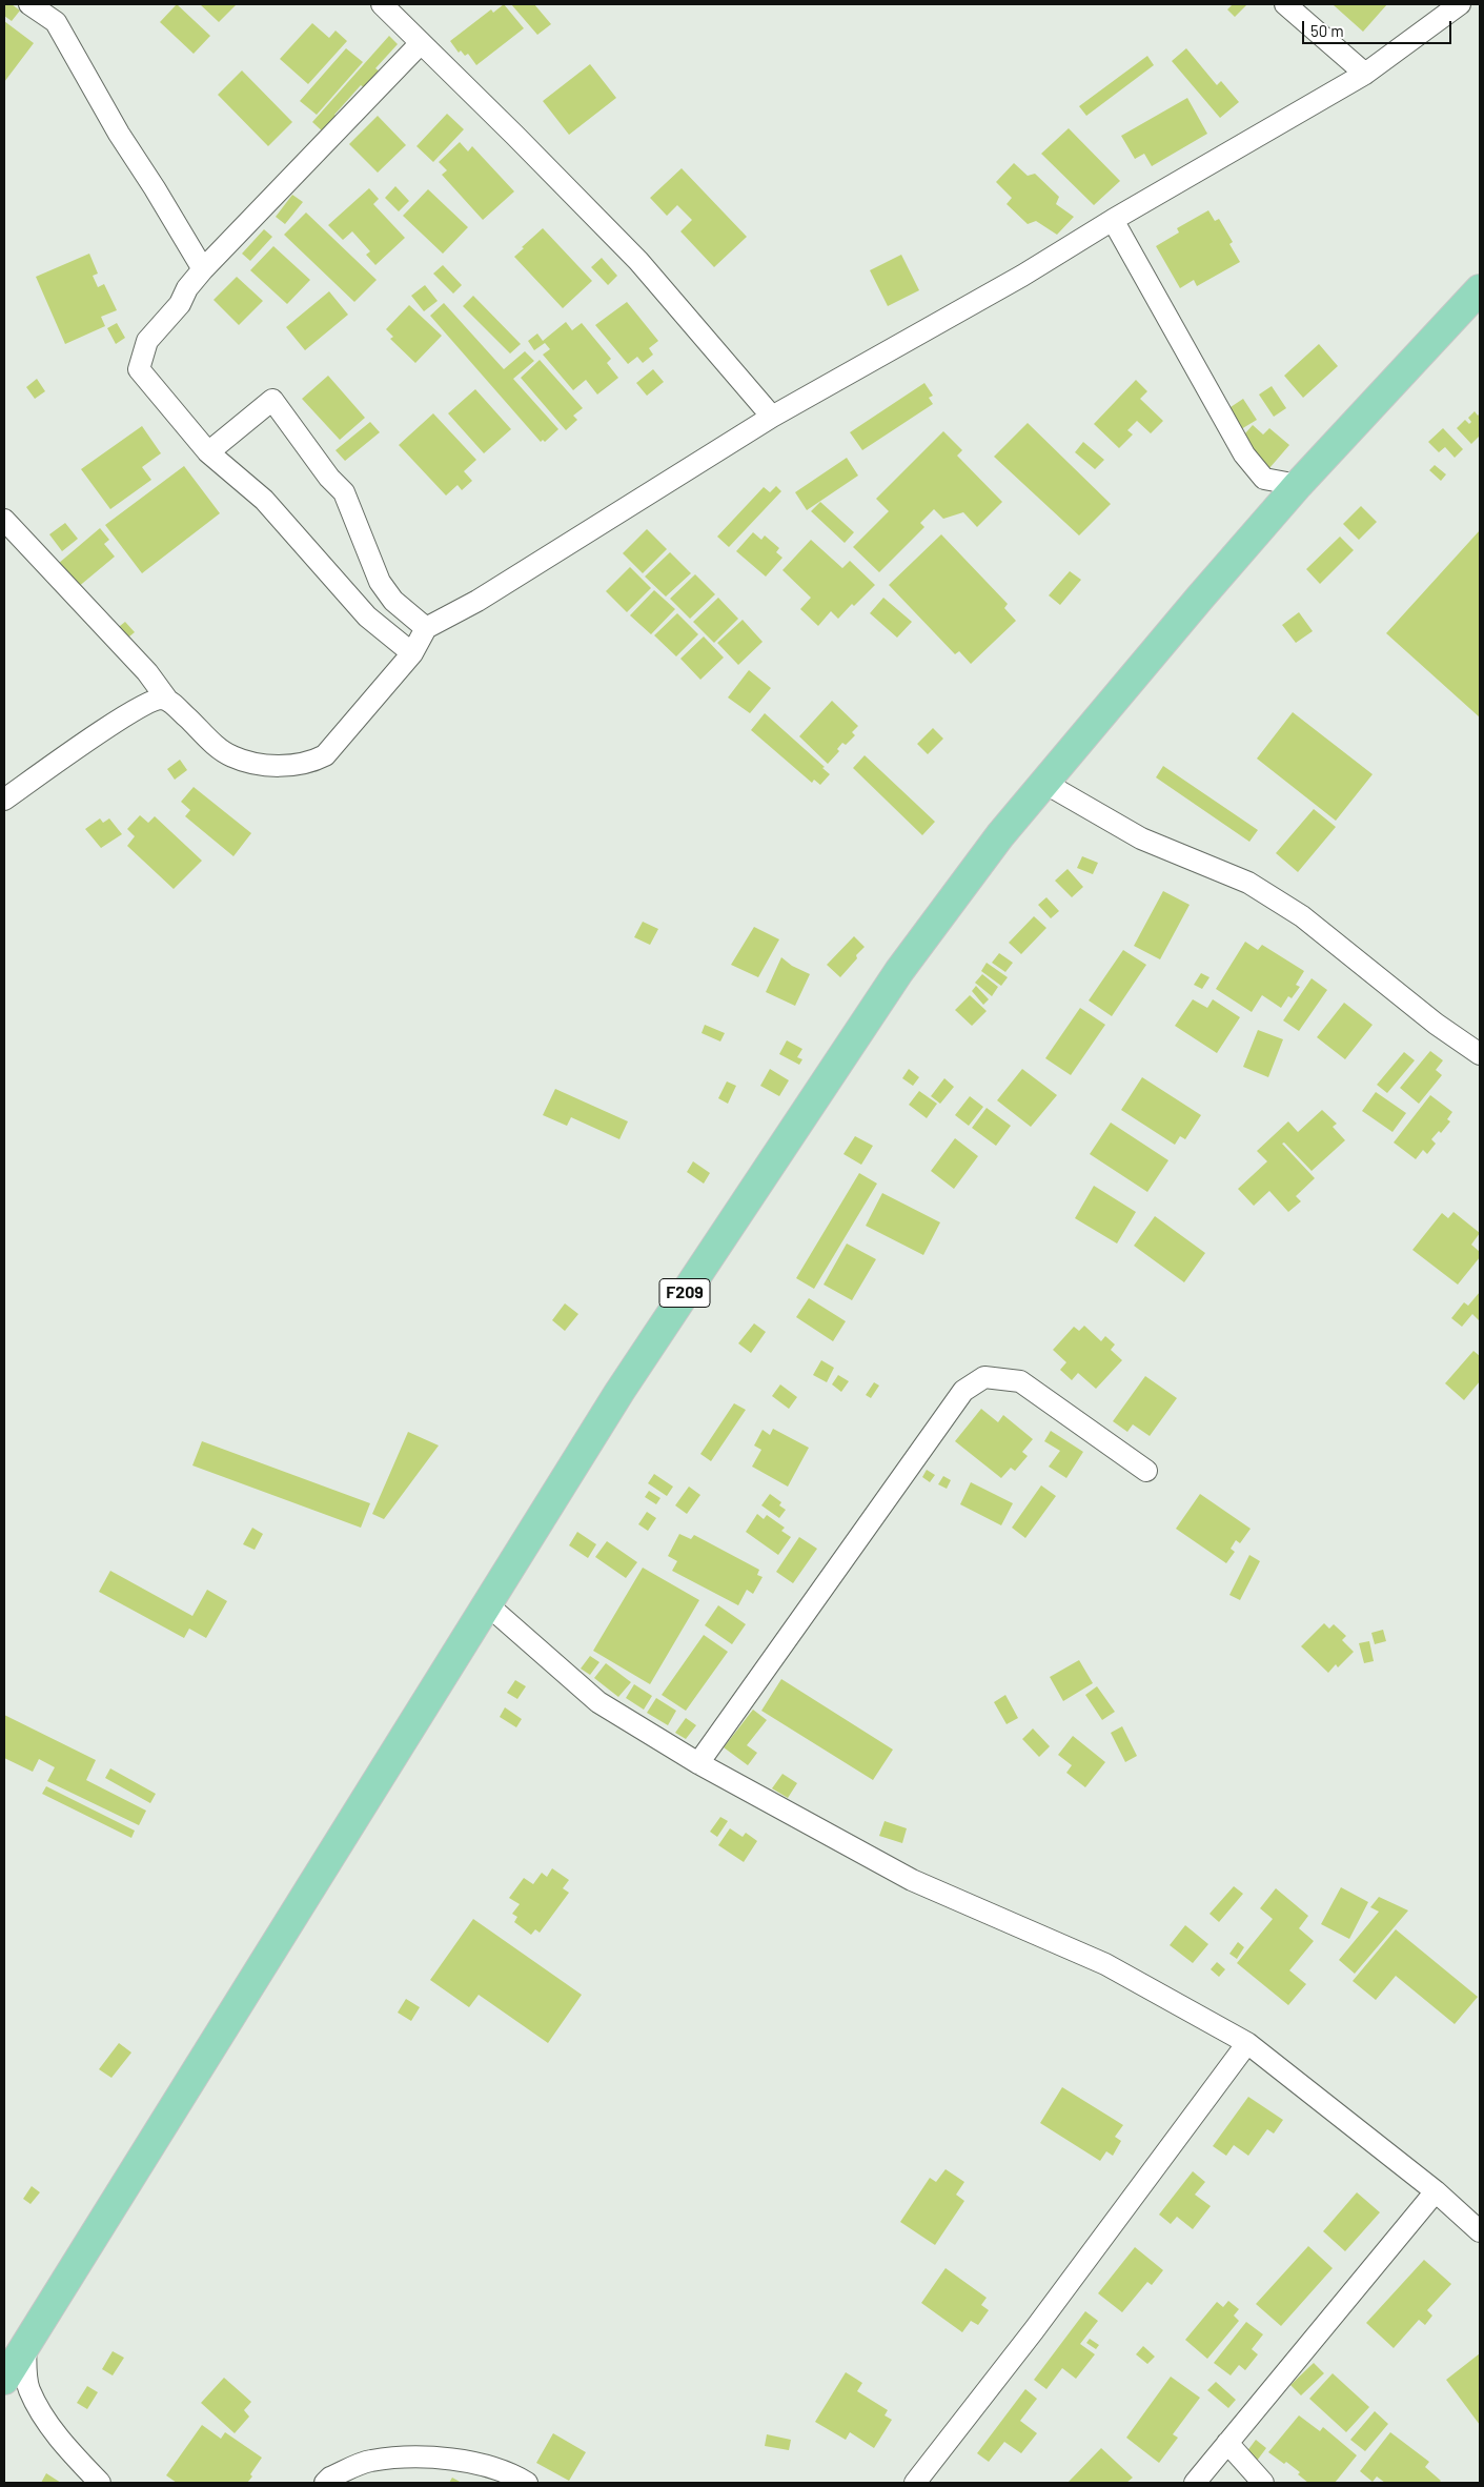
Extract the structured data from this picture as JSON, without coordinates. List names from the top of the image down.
{
  "streets": {
    "main road": ["F209"]
  },
  "scale_bar": "50 m"
}
